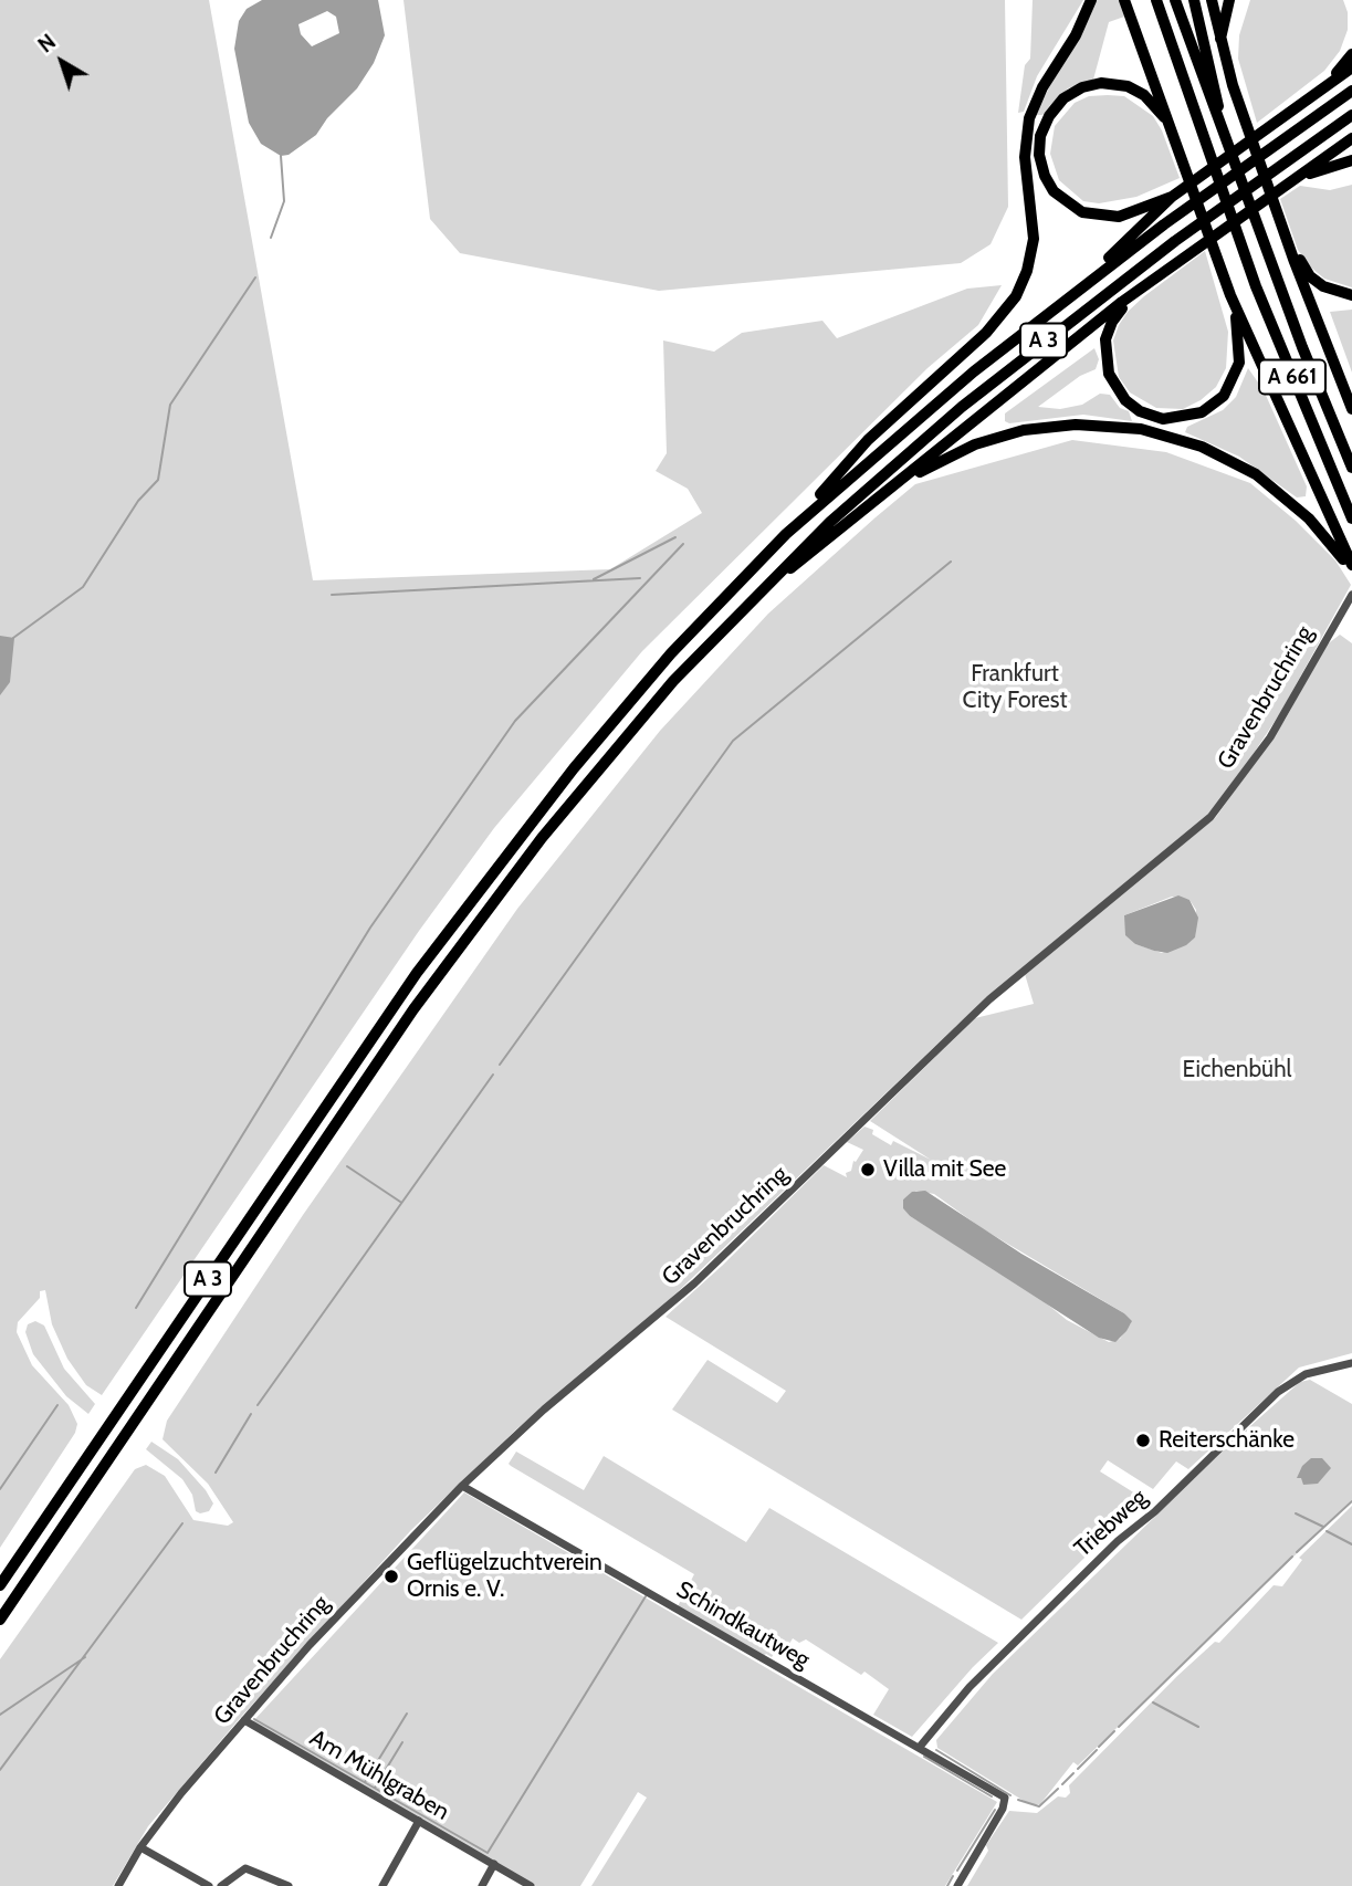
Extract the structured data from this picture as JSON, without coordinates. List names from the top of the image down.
{
  "streets": {
    "highway": ["A 3", "A 661"],
    "street": [
      "Gravenbruchring",
      "Triebweg",
      "Schindkautweg",
      "Am Mühlgraben"
    ]
  },
  "crossings": [
    ["Gravenbruchring", "Schindkautweg"],
    ["Gravenbruchring", "Am Mühlgraben"],
    ["Triebweg", "Schindkautweg"]
  ],
  "parks": ["Frankfurt City Forest", "Eichenbühl"],
  "places": ["Villa mit See", "Reiterschänke", "Geflügelzuchtverein Ornis e. V."],
  "north": "top left"
}
